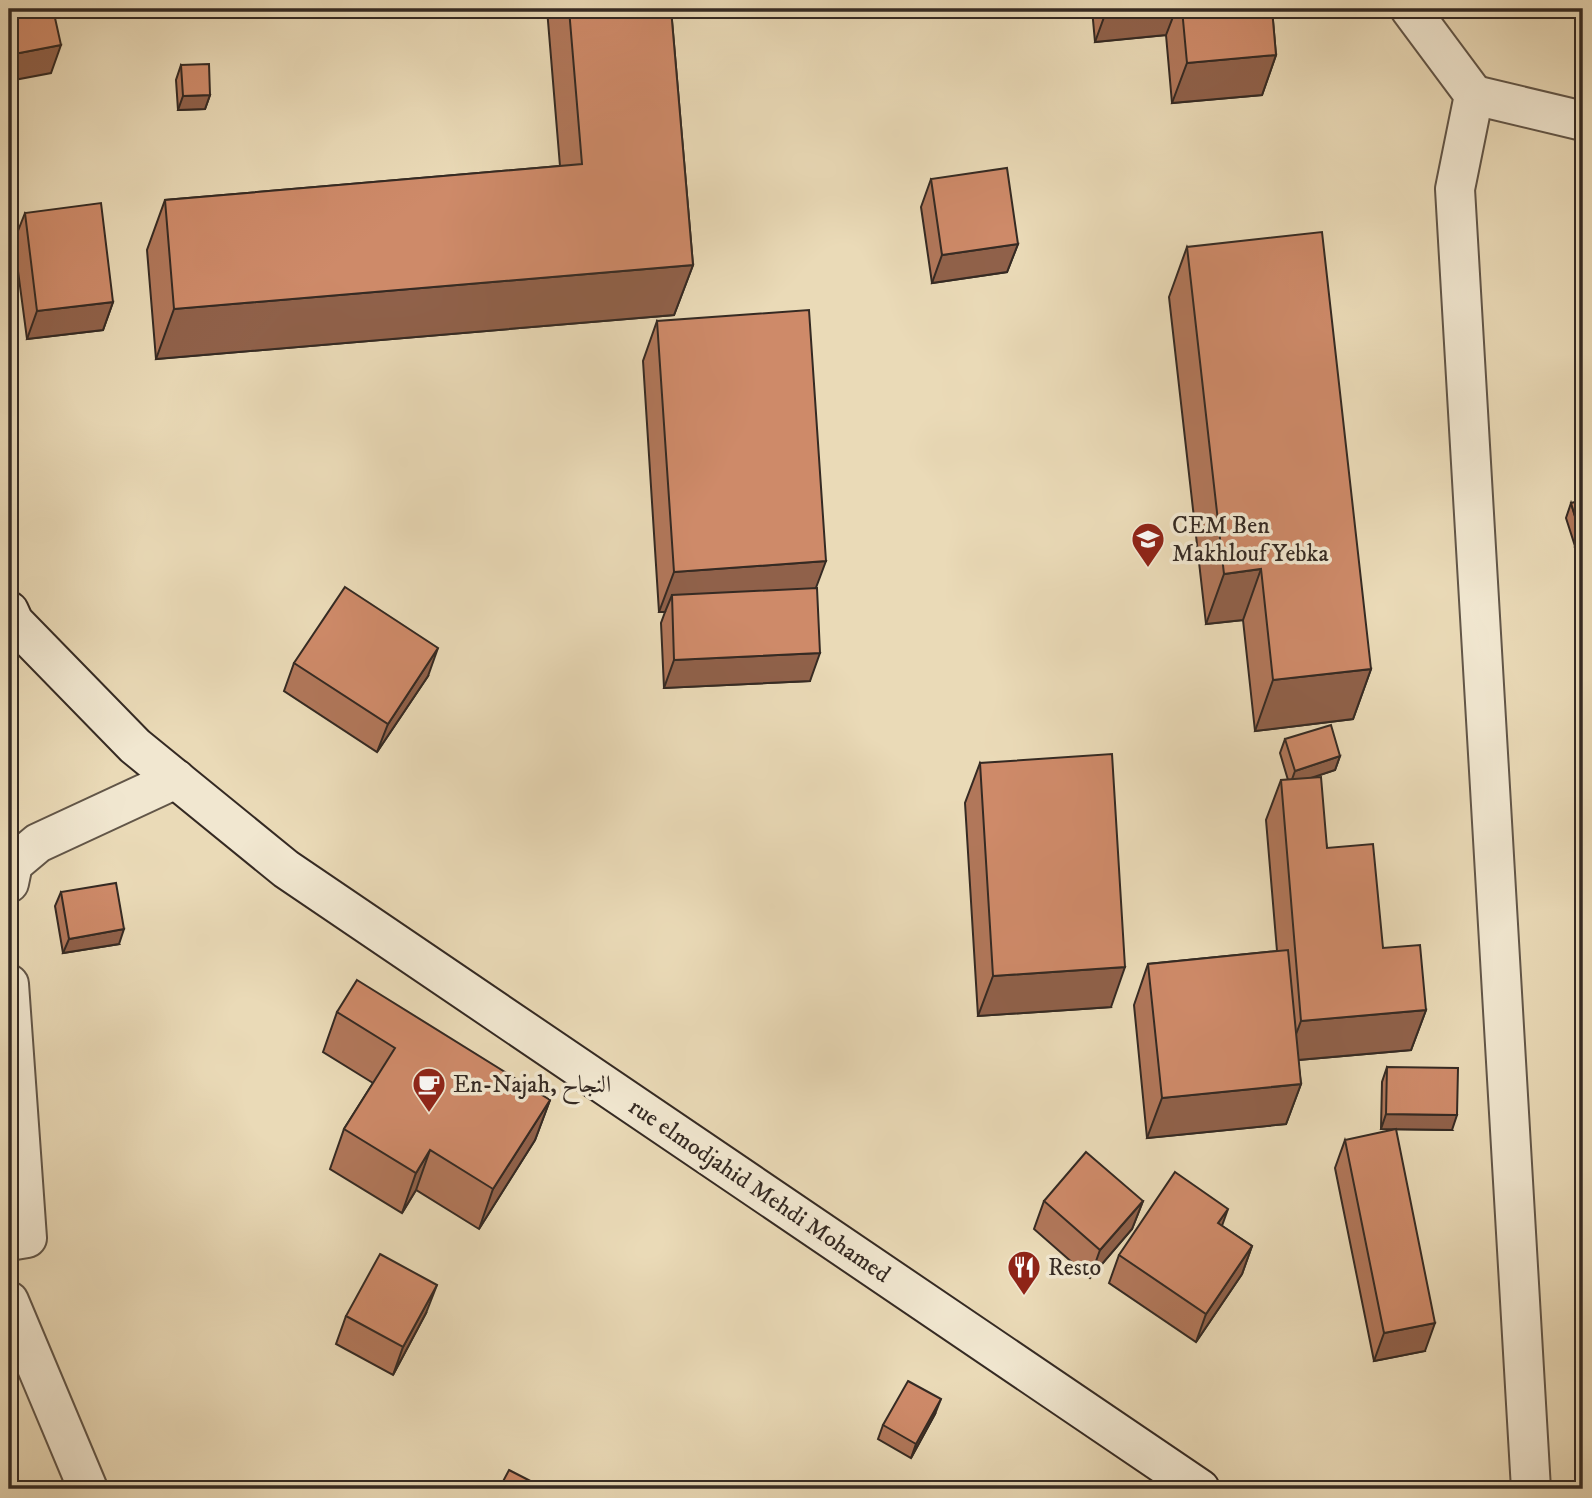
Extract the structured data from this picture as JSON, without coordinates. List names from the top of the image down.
{
  "streets": {
    "street": ["rue elmodjahid Mehdi Mohamed"]
  },
  "places": {
    "school or university": ["CEM Ben Makhlouf Yebka"],
    "cafe": ["En-Najah, النجاح"],
    "restaurant": ["Resto"]
  }
}
